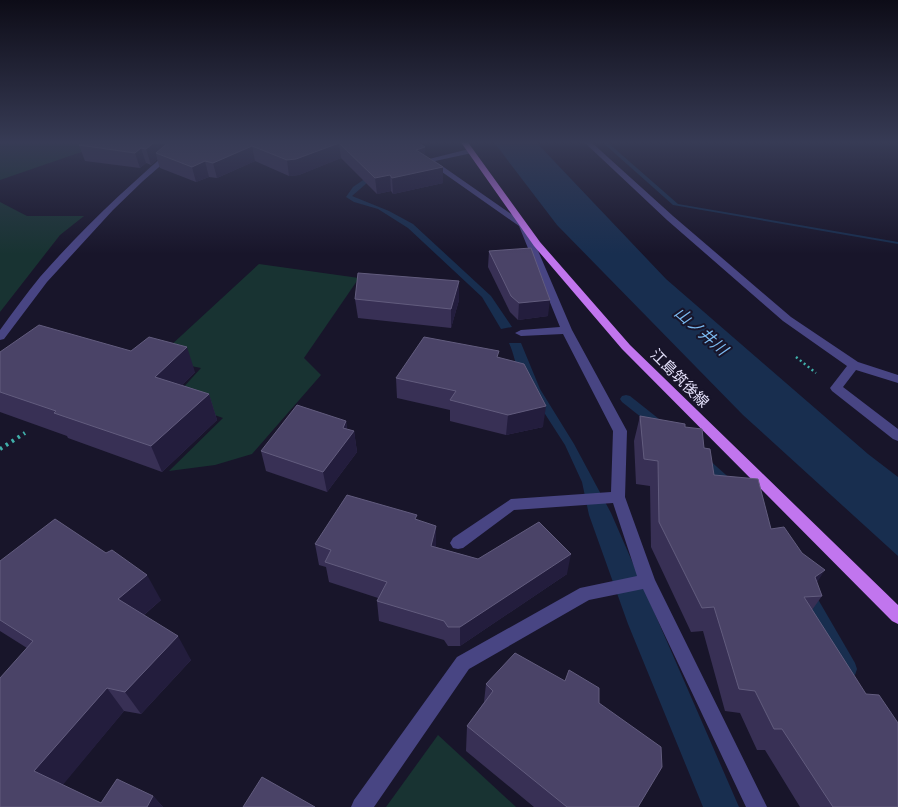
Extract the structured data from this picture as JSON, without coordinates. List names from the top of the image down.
{
  "streets": {
    "main road": ["江島筑後線"]
  },
  "water": ["山ノ井川"]
}
